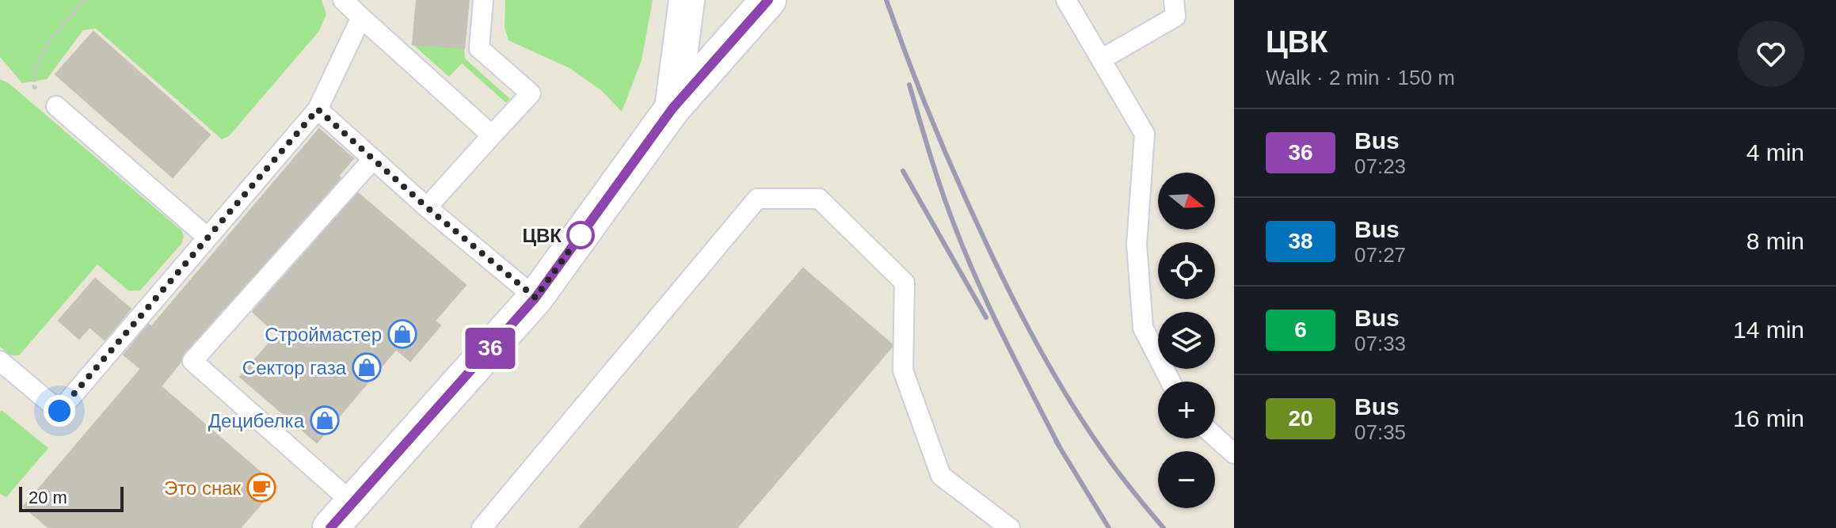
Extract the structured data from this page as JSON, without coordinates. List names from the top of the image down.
{
  "places": {
    "other": ["ЦВК"],
    "shop": ["Строймастер", "Сектор газа", "Децибелка"],
    "cafe": ["Это снак"]
  },
  "lines": ["bus line 36"],
  "scale_bar": "20 m",
  "north": "right",
  "page": {
    "on_map": "36",
    "heading": ["ЦВК", "Walk · 2 min · 150 m"],
    "list": [
      {
        "mark": "36",
        "name": "Bus",
        "note": "07:23",
        "value": "4 min"
      },
      {
        "mark": "38",
        "name": "Bus",
        "note": "07:27",
        "value": "8 min"
      },
      {
        "mark": "6",
        "name": "Bus",
        "note": "07:33",
        "value": "14 min"
      },
      {
        "mark": "20",
        "name": "Bus",
        "note": "07:35",
        "value": "16 min"
      }
    ],
    "map_buttons": ["+", "−"],
    "scale": "20 m"
  }
}
